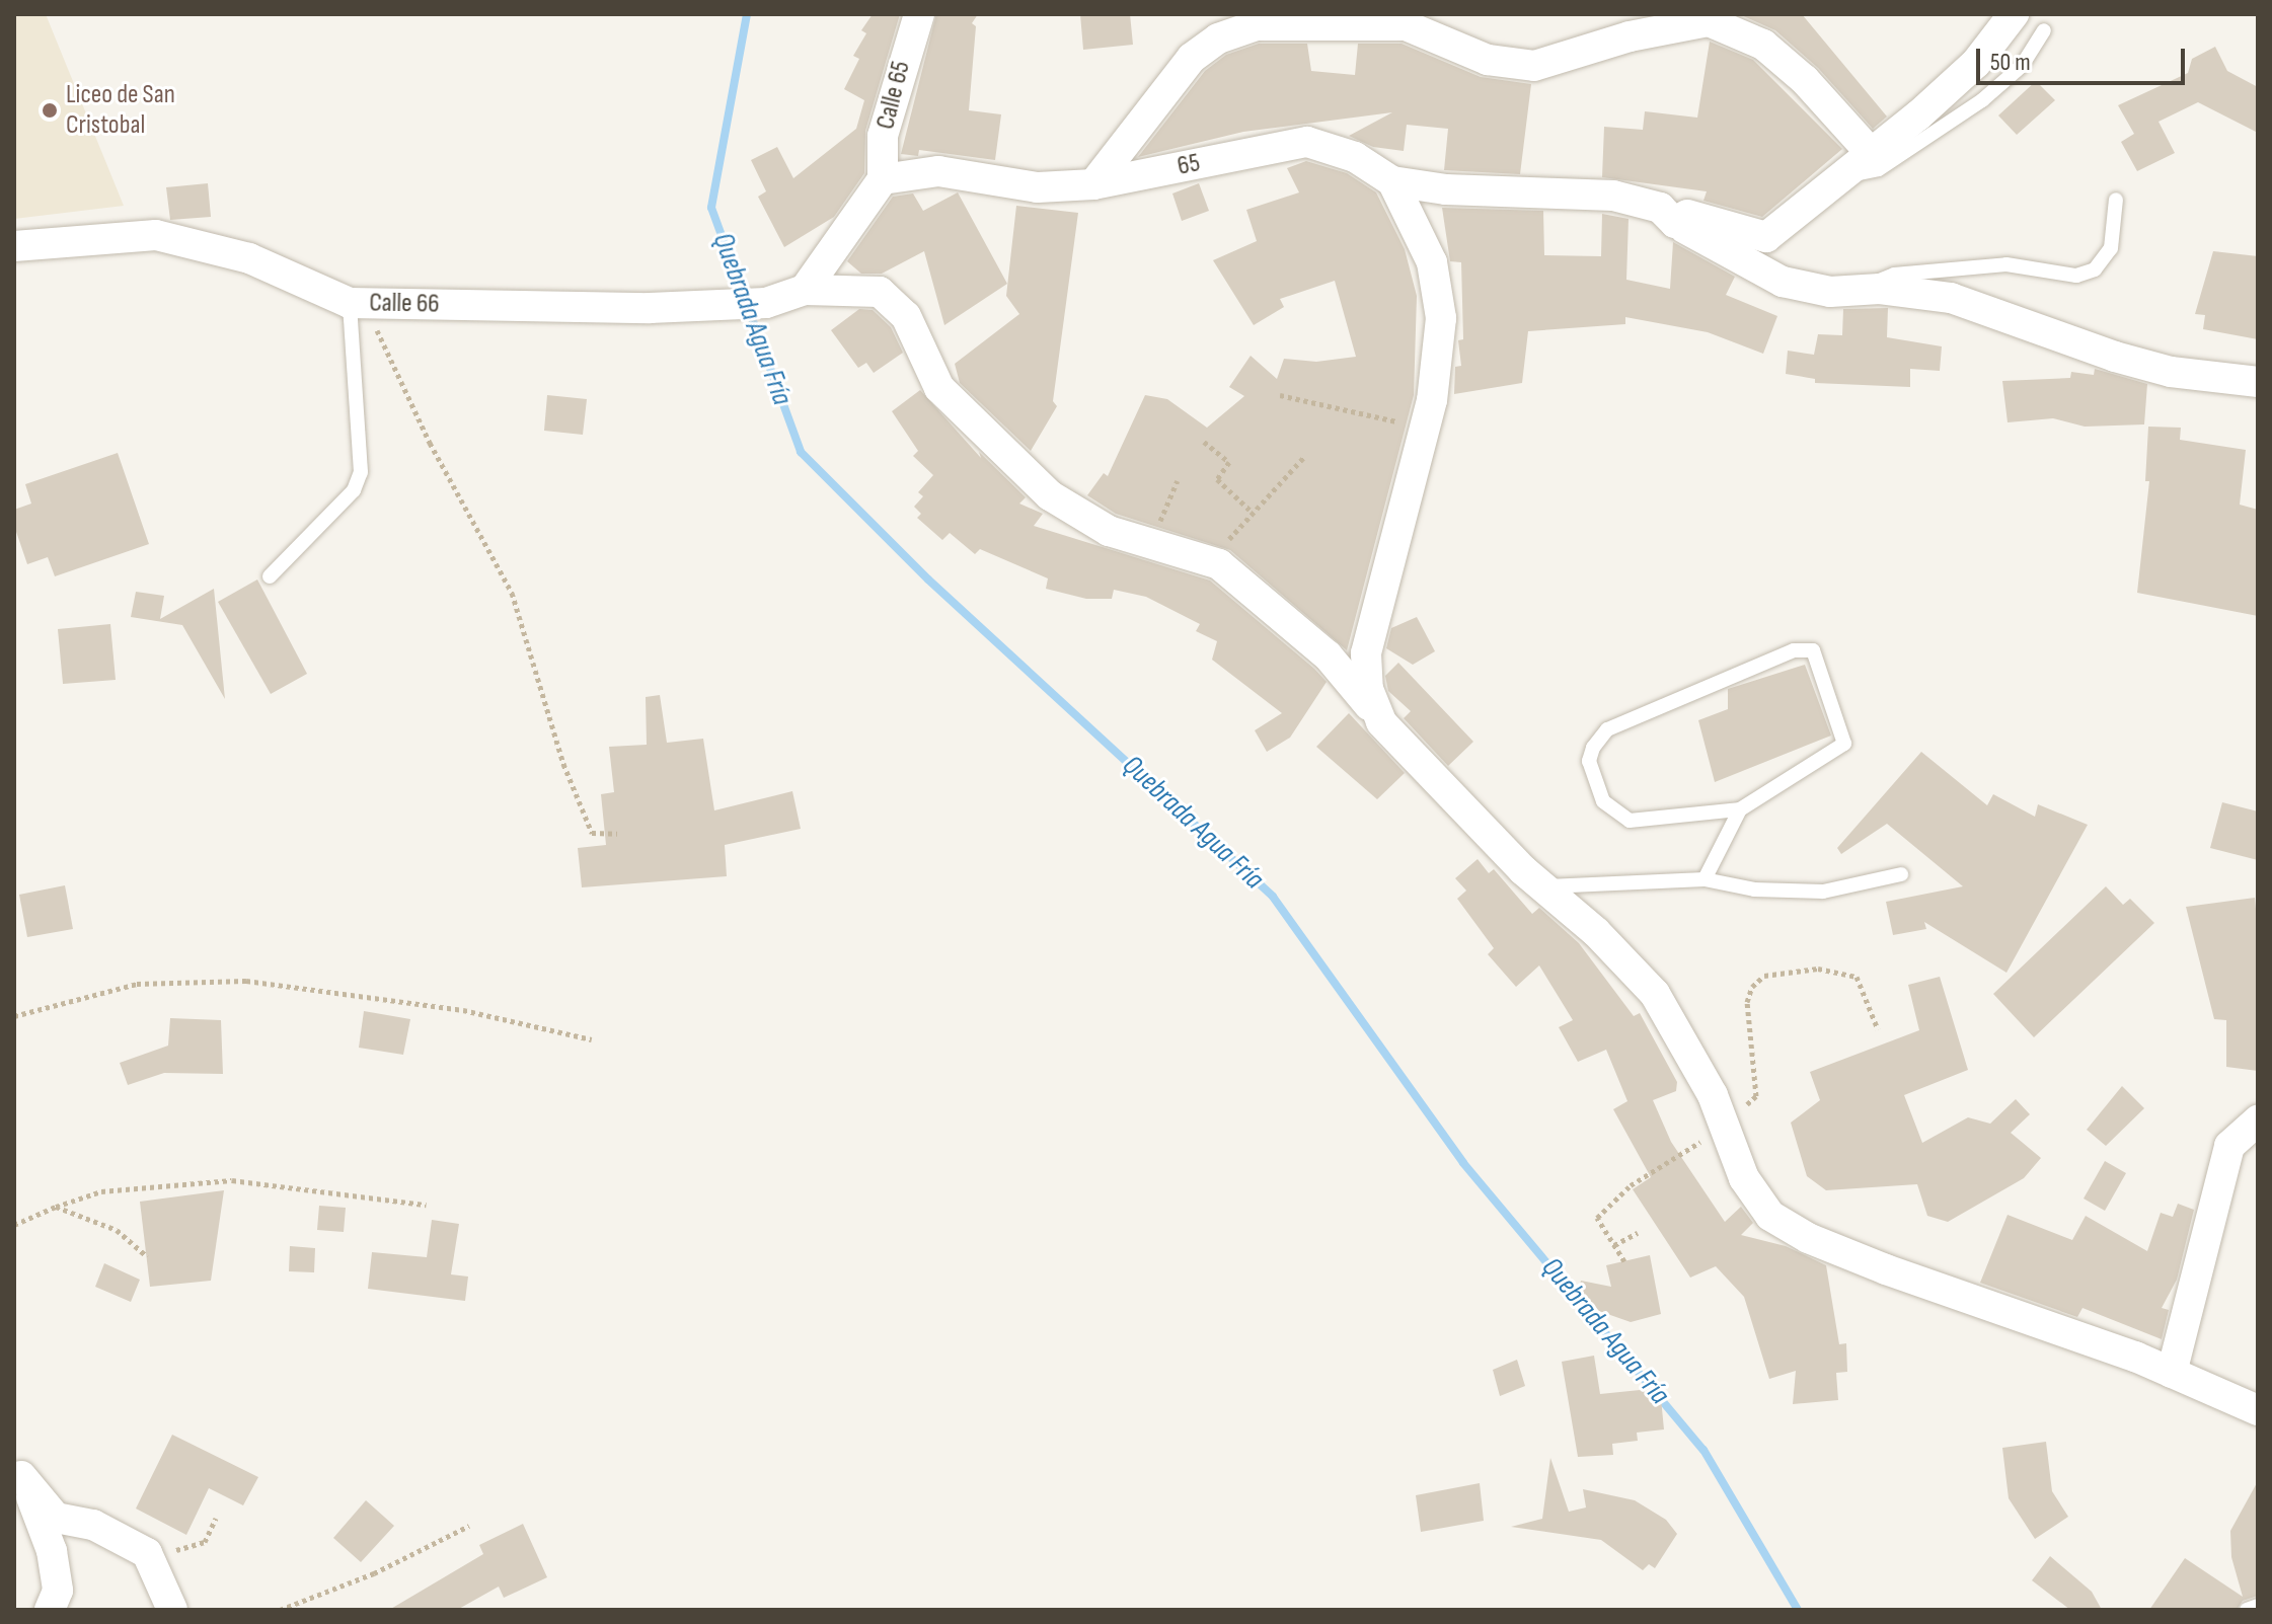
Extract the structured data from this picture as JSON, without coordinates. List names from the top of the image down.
{
  "streets": {
    "street": ["Calle 65", "65", "Calle 66"]
  },
  "crossings": [
    ["Calle 65", "65"]
  ],
  "water": ["Quebrada Agua Fría"],
  "places": ["Liceo de San Cristobal"],
  "scale_bar": "50 m"
}
